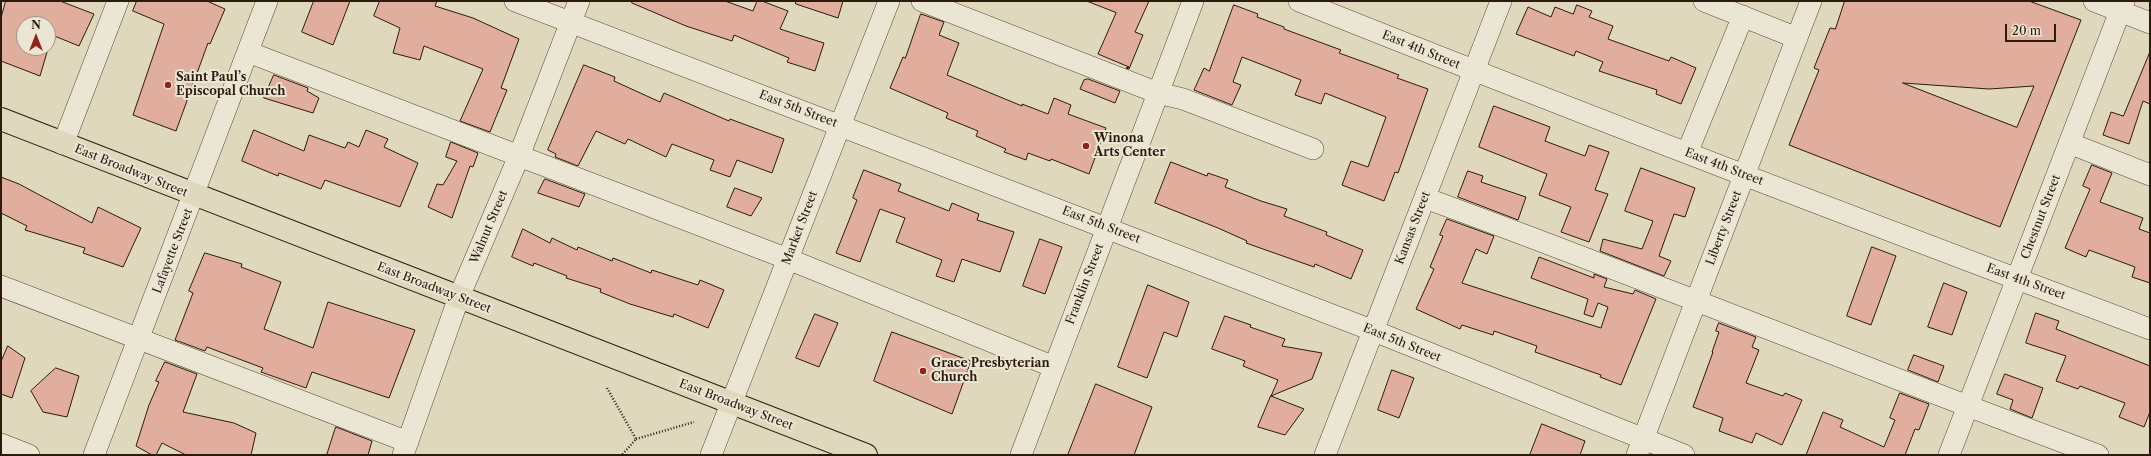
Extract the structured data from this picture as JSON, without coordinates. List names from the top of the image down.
{
  "streets": {
    "main road": ["East Broadway Street"],
    "street": [
      "East 4th Street",
      "East 5th Street",
      "Chestnut Street",
      "Walnut Street",
      "Market Street",
      "Kansas Street",
      "Liberty Street",
      "Lafayette Street",
      "Franklin Street"
    ]
  },
  "crossings": [
    ["East 4th Street", "Chestnut Street"],
    ["East 4th Street", "Kansas Street"],
    ["East 4th Street", "Liberty Street"],
    ["East 5th Street", "Walnut Street"],
    ["East 5th Street", "Market Street"],
    ["East 5th Street", "Kansas Street"],
    ["East 5th Street", "Liberty Street"],
    ["East 5th Street", "Franklin Street"],
    ["East Broadway Street", "Walnut Street"],
    ["East Broadway Street", "Market Street"],
    ["East Broadway Street", "Lafayette Street"]
  ],
  "places": ["Saint Paul’s Episcopal Church", "Winona Arts Center", "Grace Presbyterian Church"],
  "scale_bar": "20 m",
  "north": "top"
}
